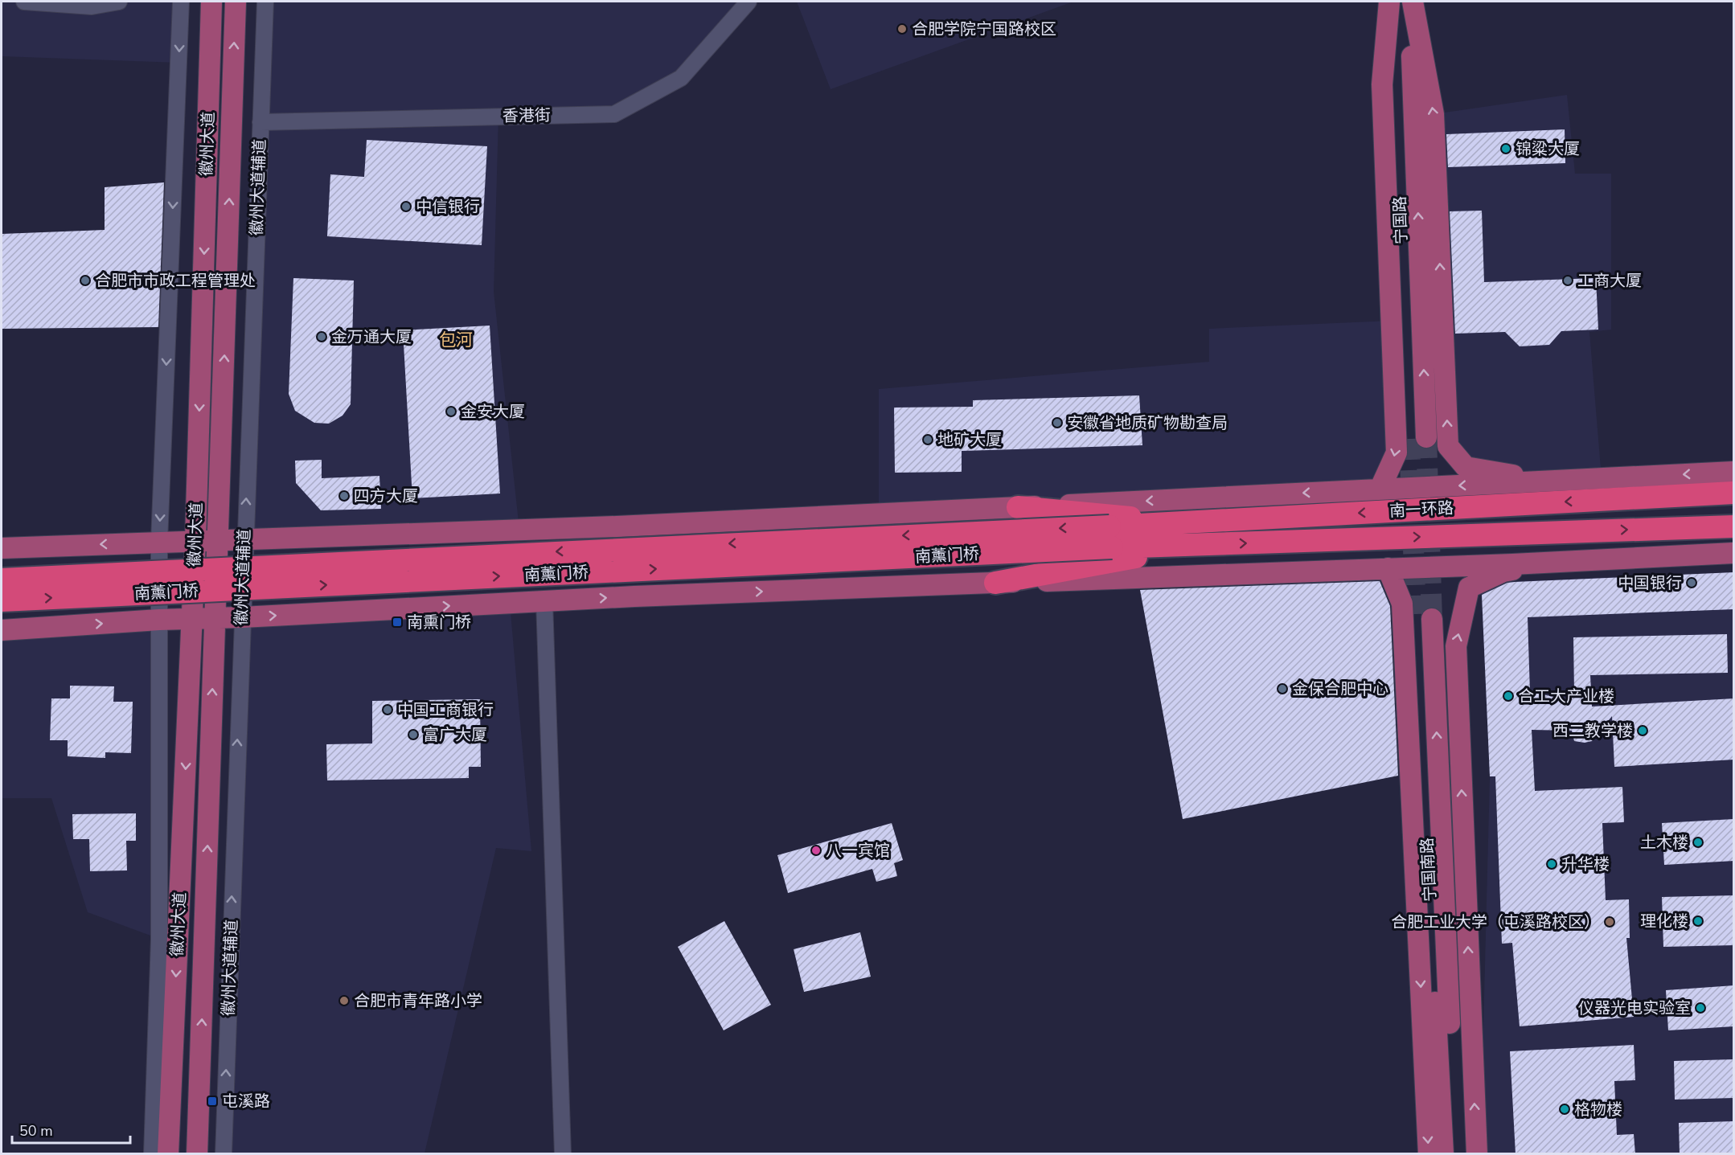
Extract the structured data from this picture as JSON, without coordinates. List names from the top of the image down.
{
  "streets": {
    "highway": ["南一环路", "南薰门桥"],
    "main road": ["徽州大道", "宁国路", "宁国南路"],
    "street": ["香港街", "徽州大道辅道"]
  },
  "crossings": [
    ["香港街", "徽州大道辅道"],
    ["南一环路", "南薰门桥"]
  ],
  "districts": ["包河"],
  "places": {
    "other": [
      "合肥学院宁国路校区",
      "锦粱大厦",
      "中信银行",
      "合肥市市政工程管理处",
      "工商大厦",
      "金万通大厦",
      "金安大厦",
      "安徽省地质矿物勘查局",
      "地矿大厦",
      "四方大厦",
      "中国银行",
      "金保合肥中心",
      "合工大产业楼",
      "中国工商银行",
      "西二教学楼",
      "富广大厦",
      "土木楼",
      "八一宾馆",
      "升华楼",
      "理化楼",
      "合肥工业大学（屯溪路校区）",
      "合肥市青年路小学",
      "仪器光电实验室",
      "格物楼"
    ],
    "transit": ["南熏门桥", "屯溪路"]
  },
  "scale_bar": "50 m"
}
